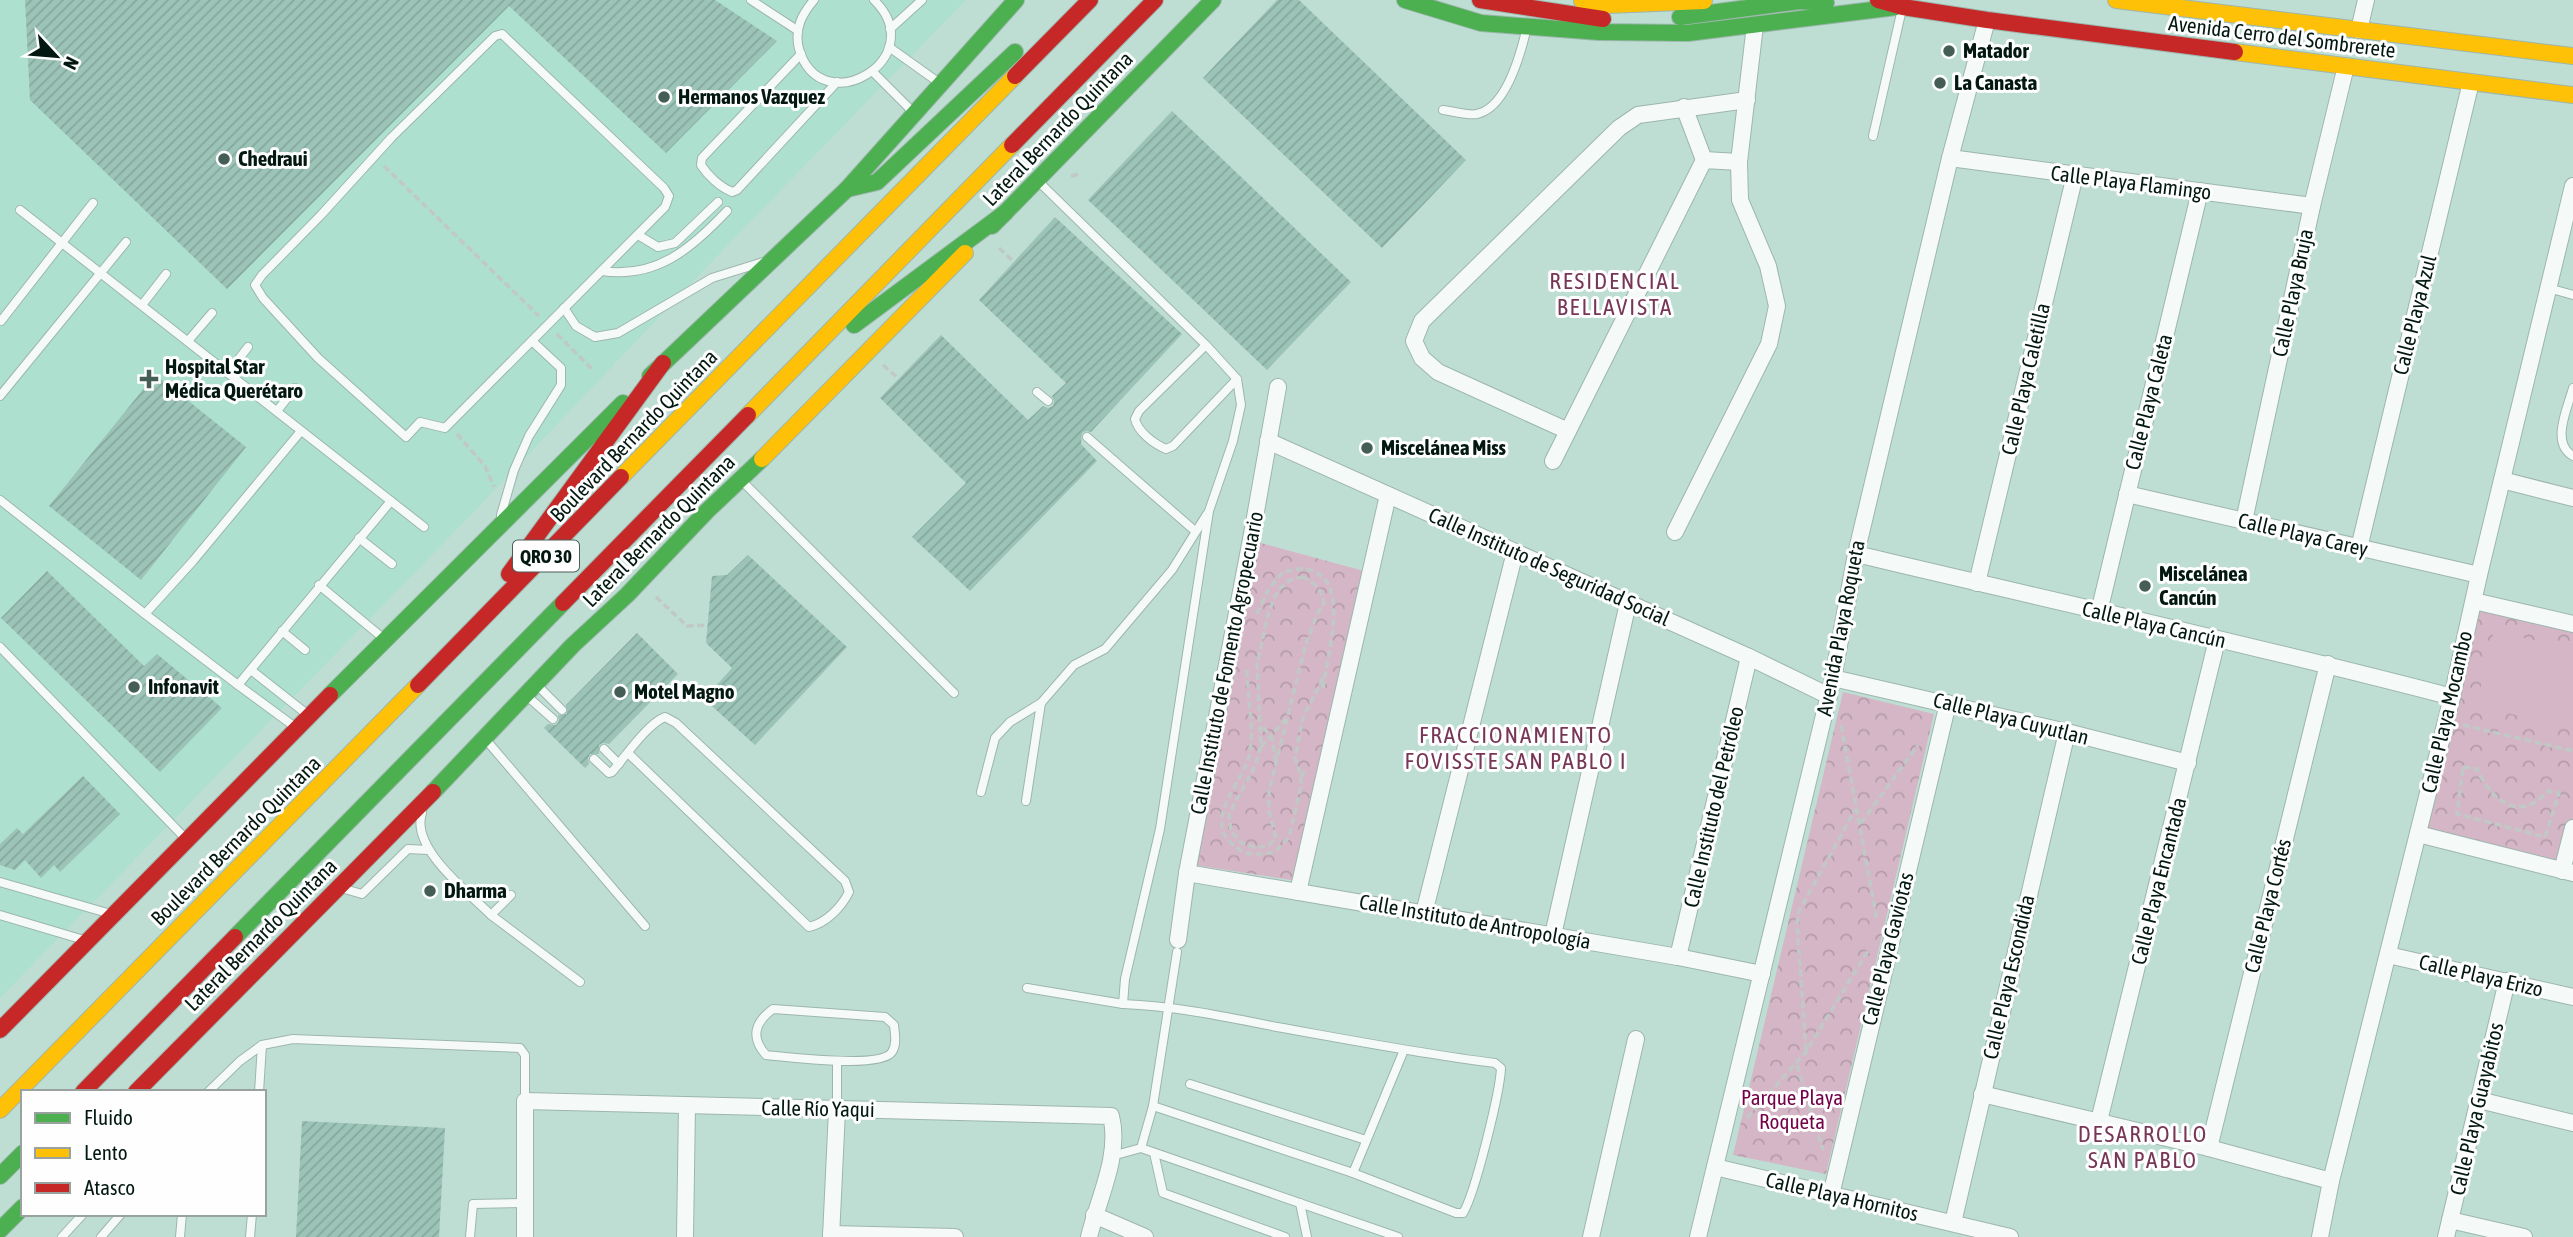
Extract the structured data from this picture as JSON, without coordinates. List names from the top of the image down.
{
  "streets": {
    "main road": [
      "Avenida Cerro del Sombrerete",
      "Lateral Bernardo Quintana",
      "Boulevard Bernardo Quintana",
      "QRO 30"
    ],
    "street": [
      "Calle Playa Flamingo",
      "Calle Playa Bruja",
      "Calle Playa Azul",
      "Calle Playa Caletilla",
      "Calle Playa Caleta",
      "Calle Playa Carey",
      "Calle Instituto de Seguridad Social",
      "Calle Playa Cancún",
      "Avenida Playa Roqueta",
      "Calle Instituto de Fomento Agropecuario",
      "Calle Playa Mocambo",
      "Calle Playa Cuyutlan",
      "Calle Instituto del Petróleo",
      "Calle Playa Encantada",
      "Calle Playa Cortés",
      "Calle Instituto de Antropología",
      "Calle Playa Gaviotas",
      "Calle Playa Erizo",
      "Calle Playa Escondida",
      "Calle Río Yaqui",
      "Calle Playa Guayabitos",
      "Calle Playa Hornitos"
    ]
  },
  "crossings": [
    ["Avenida Cerro del Sombrerete", "Calle Playa Bruja"],
    ["Avenida Cerro del Sombrerete", "Calle Playa Azul"],
    ["Avenida Cerro del Sombrerete", "Avenida Playa Roqueta"],
    ["Calle Playa Flamingo", "Calle Playa Bruja"],
    ["Calle Playa Flamingo", "Calle Playa Caletilla"],
    ["Calle Playa Flamingo", "Calle Playa Caleta"],
    ["Calle Playa Flamingo", "Avenida Playa Roqueta"],
    ["Calle Playa Bruja", "Calle Playa Carey"],
    ["Calle Playa Azul", "Calle Playa Carey"],
    ["Calle Playa Caletilla", "Calle Playa Cancún"],
    ["Calle Playa Caleta", "Calle Playa Carey"],
    ["Calle Playa Caleta", "Calle Playa Cancún"],
    ["Calle Playa Carey", "Calle Playa Mocambo"],
    ["Calle Instituto de Seguridad Social", "Avenida Playa Roqueta"],
    ["Calle Instituto de Seguridad Social", "Calle Instituto de Fomento Agropecuario"],
    ["Calle Instituto de Seguridad Social", "Calle Instituto del Petróleo"],
    ["Calle Playa Cancún", "Avenida Playa Roqueta"],
    ["Calle Playa Cancún", "Calle Playa Mocambo"],
    ["Calle Playa Cancún", "Calle Playa Encantada"],
    ["Calle Playa Cancún", "Calle Playa Cortés"],
    ["Avenida Playa Roqueta", "Calle Playa Cuyutlan"],
    ["Avenida Playa Roqueta", "Calle Instituto de Antropología"],
    ["Avenida Playa Roqueta", "Calle Playa Hornitos"],
    ["Calle Instituto de Fomento Agropecuario", "Calle Instituto de Antropología"],
    ["Calle Playa Mocambo", "Calle Playa Erizo"],
    ["Calle Playa Cuyutlan", "Calle Playa Encantada"],
    ["Calle Playa Cuyutlan", "Calle Playa Gaviotas"],
    ["Calle Playa Cuyutlan", "Calle Playa Escondida"],
    ["Calle Instituto del Petróleo", "Calle Instituto de Antropología"],
    ["Calle Playa Gaviotas", "Calle Playa Hornitos"],
    ["Calle Playa Erizo", "Calle Playa Guayabitos"],
    ["Calle Playa Escondida", "Calle Playa Hornitos"]
  ],
  "districts": ["RESIDENCIAL BELLAVISTA", "FRACCIONAMIENTO FOVISSTE SAN PABLO I", "DESARROLLO SAN PABLO"],
  "parks": ["Parque Playa Roqueta"],
  "places": {
    "other": [
      "Matador",
      "La Canasta",
      "Hermanos Vazquez",
      "Chedraui",
      "Miscelánea Miss",
      "Miscelánea Cancún",
      "Infonavit",
      "Motel Magno",
      "Dharma"
    ],
    "health": ["Hospital Star Médica Querétaro"]
  },
  "legend": ["Fluido", "Lento", "Atasco"],
  "north": "bottom right"
}
